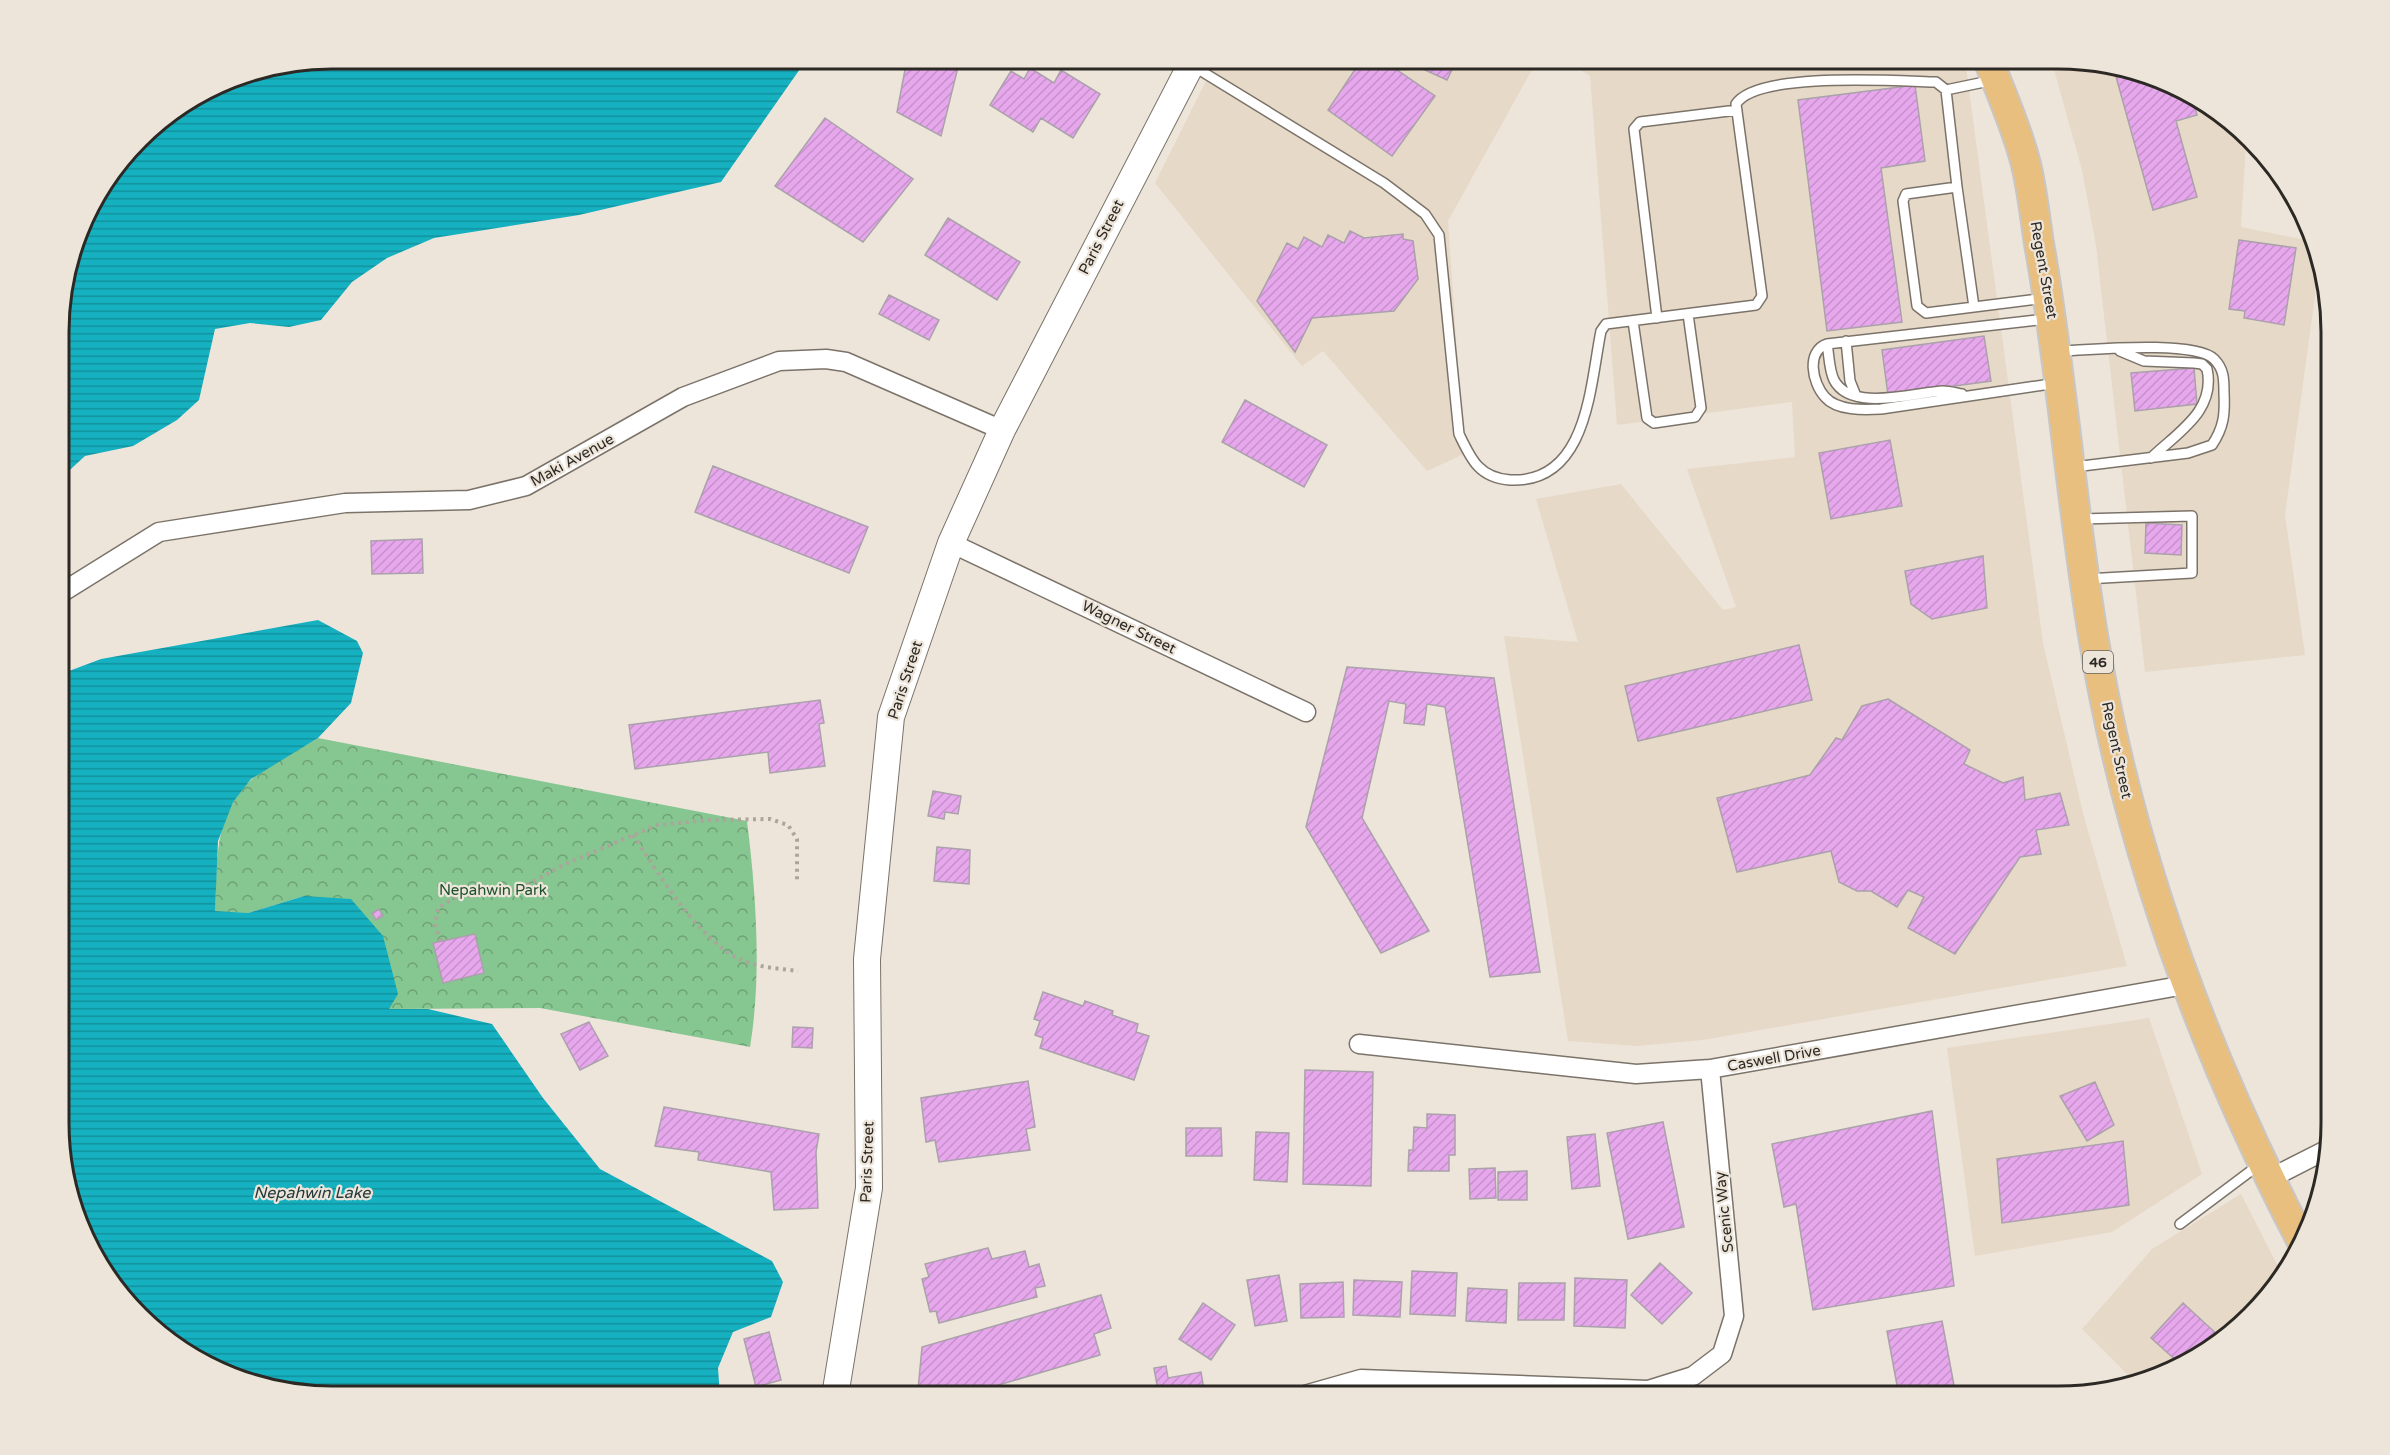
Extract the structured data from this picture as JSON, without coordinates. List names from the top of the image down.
{
  "streets": {
    "main road": ["Paris Street", "Regent Street", "46"],
    "street": [
      "Maki Avenue",
      "Wagner Street",
      "Caswell Drive",
      "Scenic Way"
    ]
  },
  "crossings": [
    ["Paris Street", "Maki Avenue"],
    ["Paris Street", "Wagner Street"],
    ["Regent Street", "Caswell Drive"],
    ["Caswell Drive", "Scenic Way"]
  ],
  "water": ["Nepahwin Lake"],
  "parks": ["Nepahwin Park"]
}
